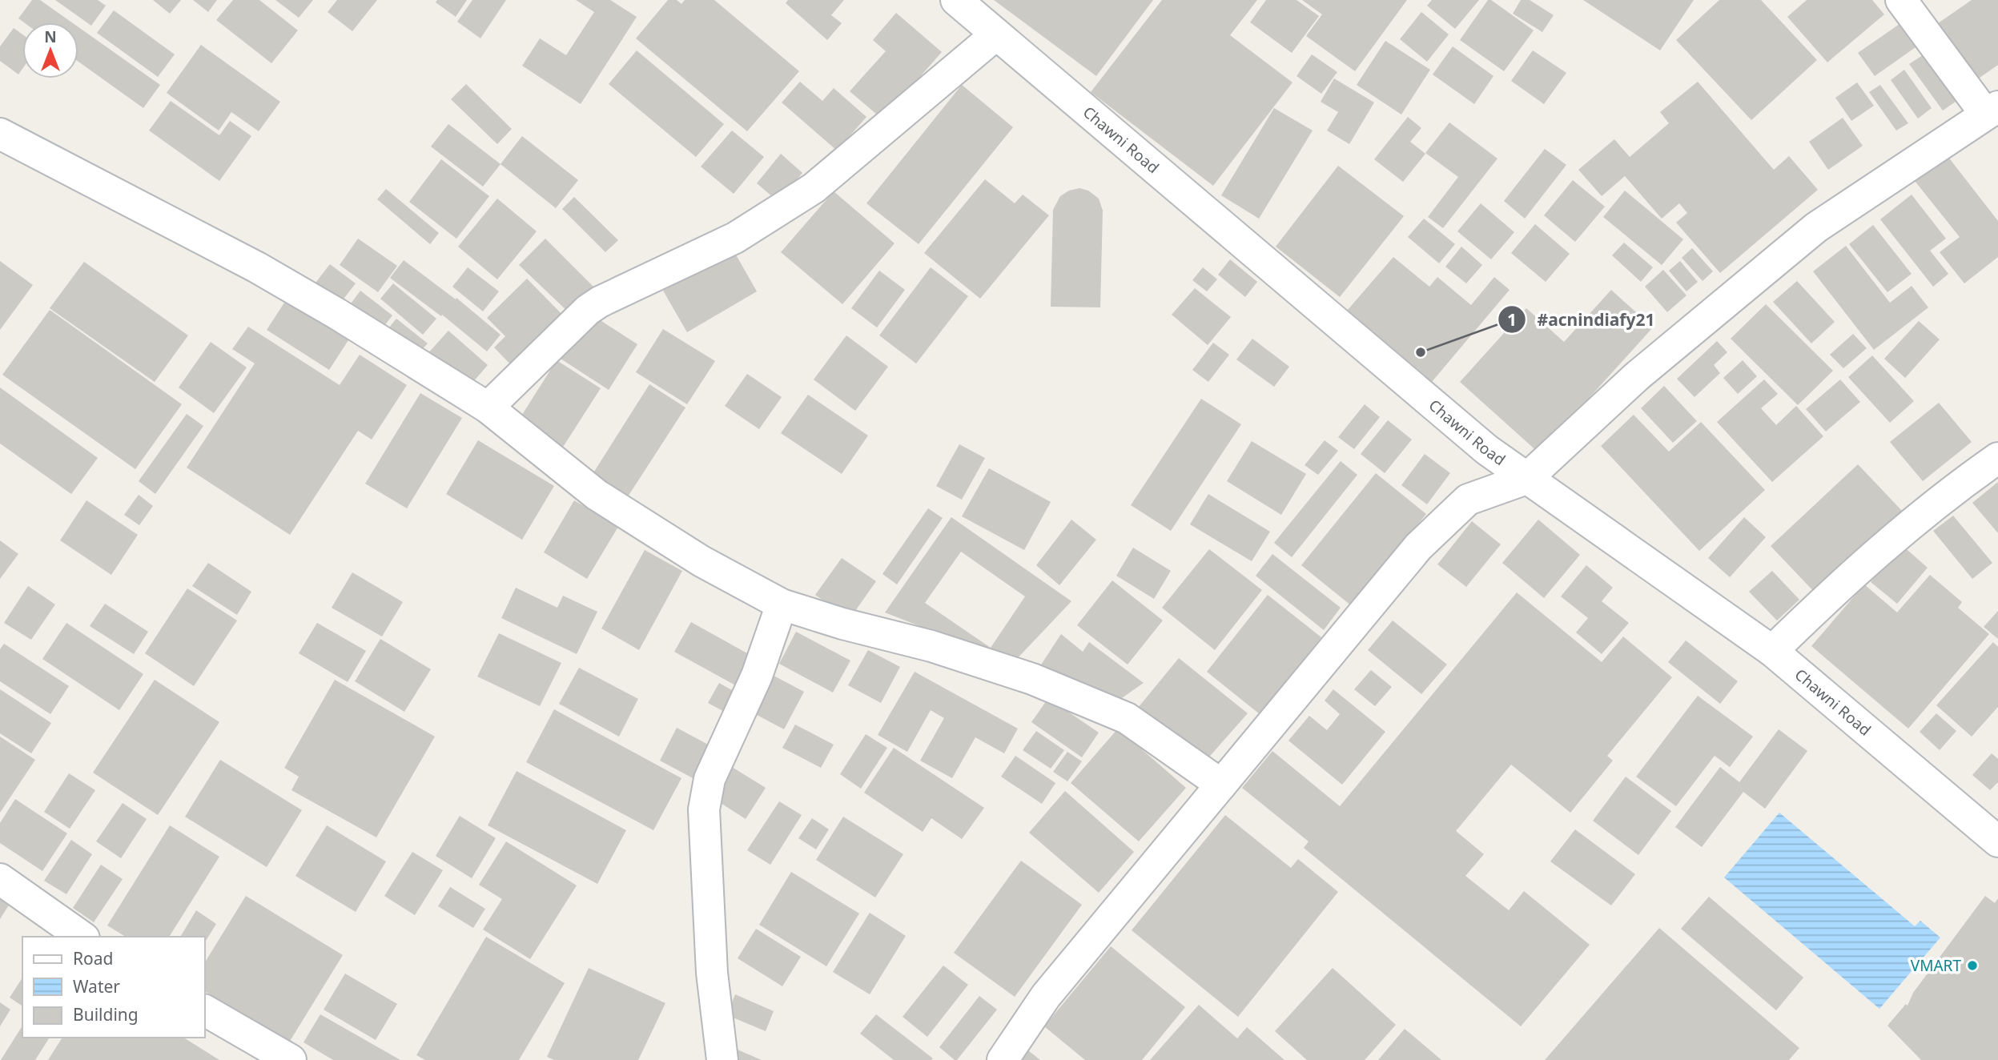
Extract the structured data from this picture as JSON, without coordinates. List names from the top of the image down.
{
  "streets": {
    "street": ["Chawni Road"]
  },
  "places": ["#acnindiafy21", "VMART"],
  "legend": ["Road", "Water", "Building"],
  "north": "top"
}
